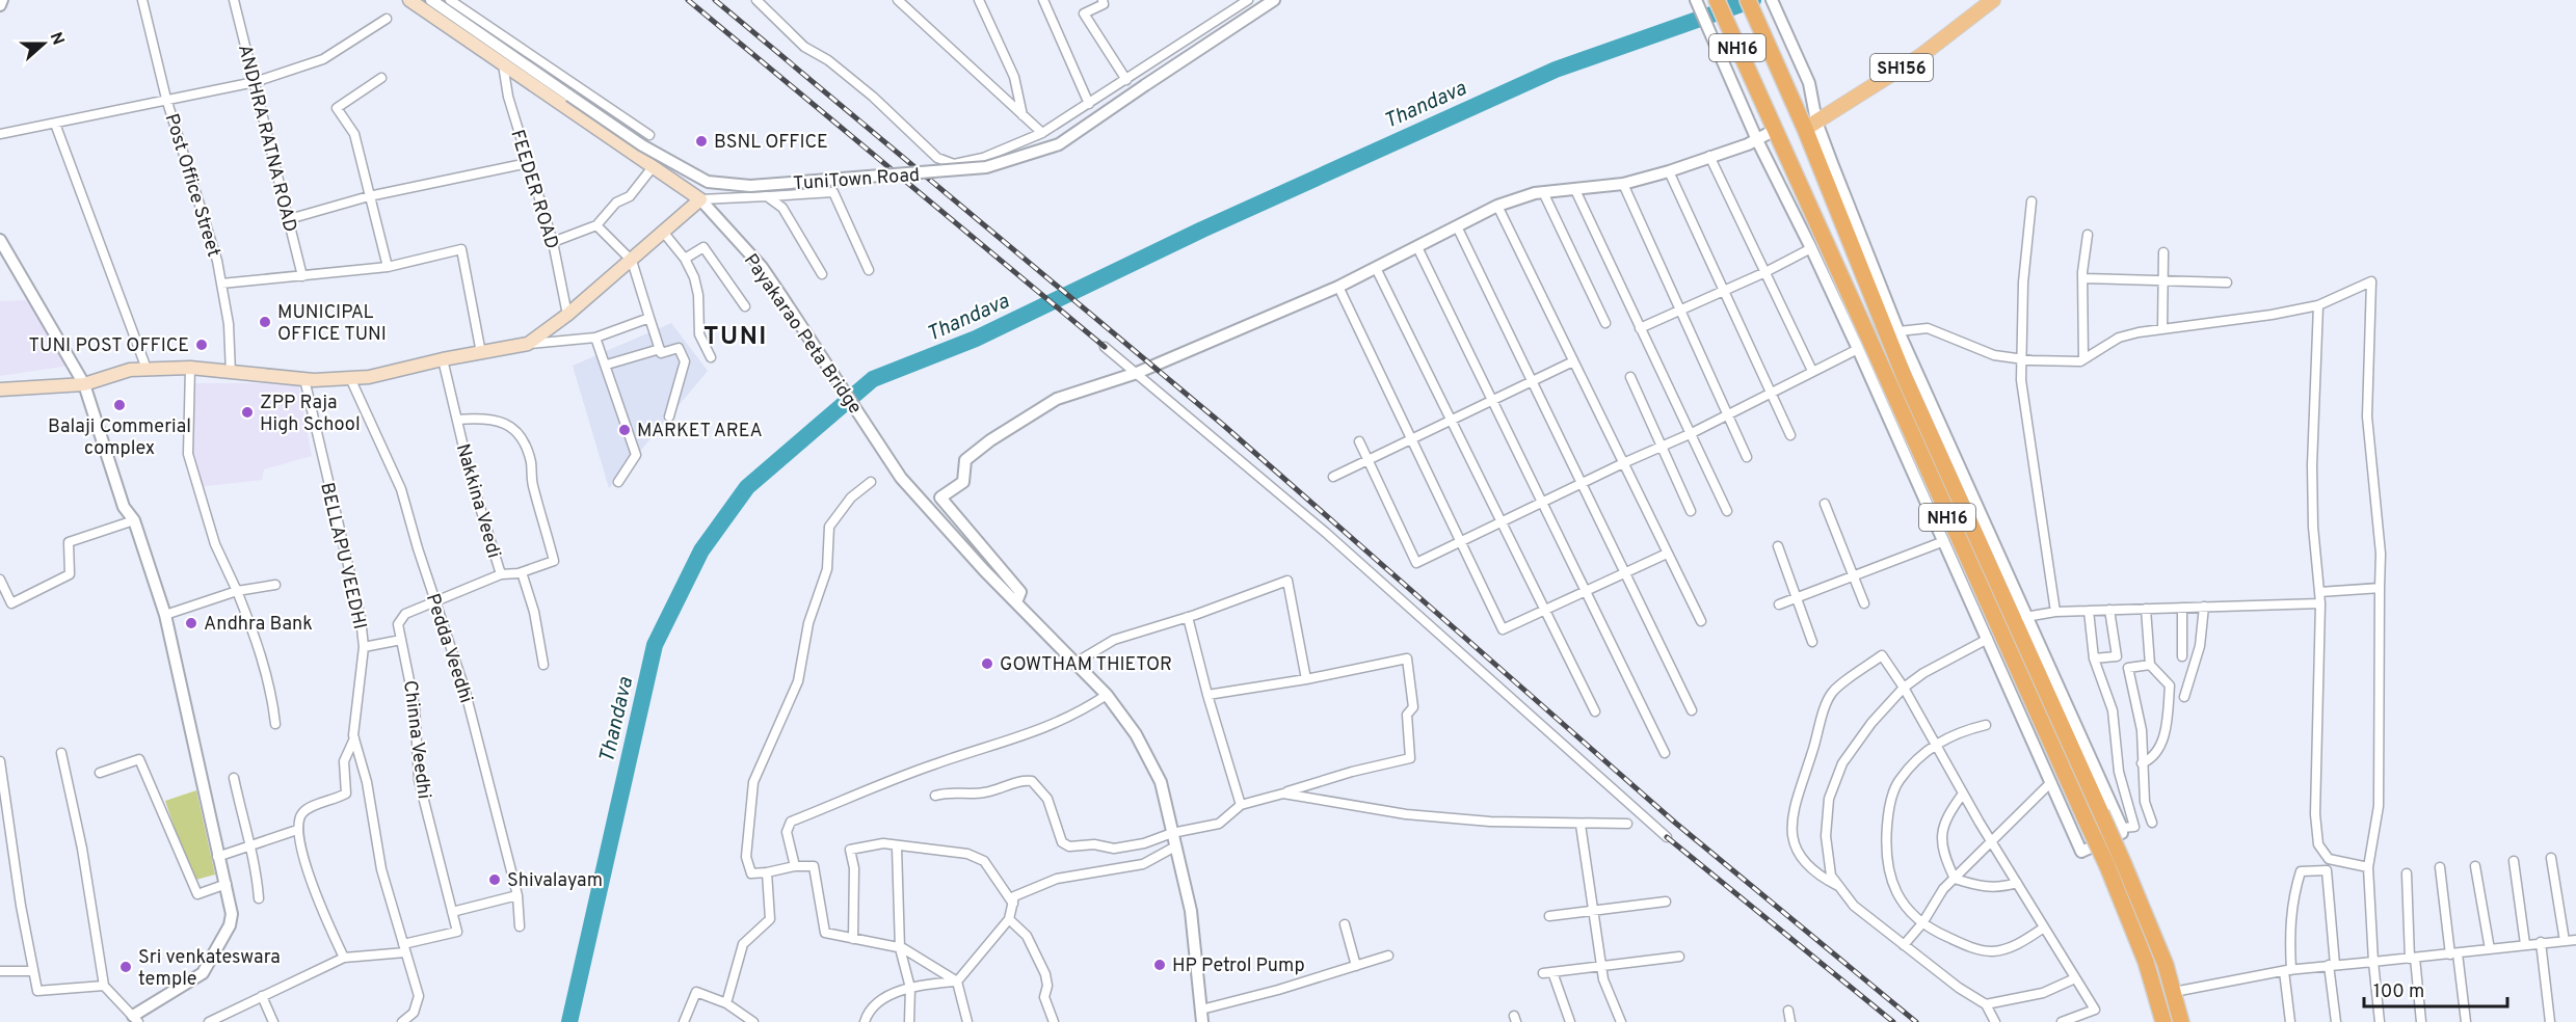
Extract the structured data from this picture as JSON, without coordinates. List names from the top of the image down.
{
  "streets": {
    "highway": ["NH16"],
    "main road": ["SH156"],
    "street": [
      "ANDHRA RATNA ROAD",
      "TuniTown Road",
      "Post Office Street",
      "FEEDER ROAD",
      "Payakarao Peta Bridge",
      "Nakkina Veedi",
      "BELLAPU VEEDHI",
      "Pedda Veedhi",
      "Chinna Veedhi"
    ]
  },
  "crossings": [
    ["NH16", "SH156"],
    ["Nakkina Veedi", "Pedda Veedhi"],
    ["Nakkina Veedi", "Chinna Veedhi"]
  ],
  "districts": ["TUNI"],
  "water": ["Thandava"],
  "places": [
    "BSNL OFFICE",
    "MUNICIPAL OFFICE TUNI",
    "TUNI POST OFFICE",
    "Balaji Commerial complex",
    "ZPP Raja High School",
    "MARKET AREA",
    "Andhra Bank",
    "GOWTHAM THIETOR",
    "Shivalayam",
    "HP Petrol Pump",
    "Sri venkateswara temple"
  ],
  "scale_bar": "100 m",
  "north": "right"
}
